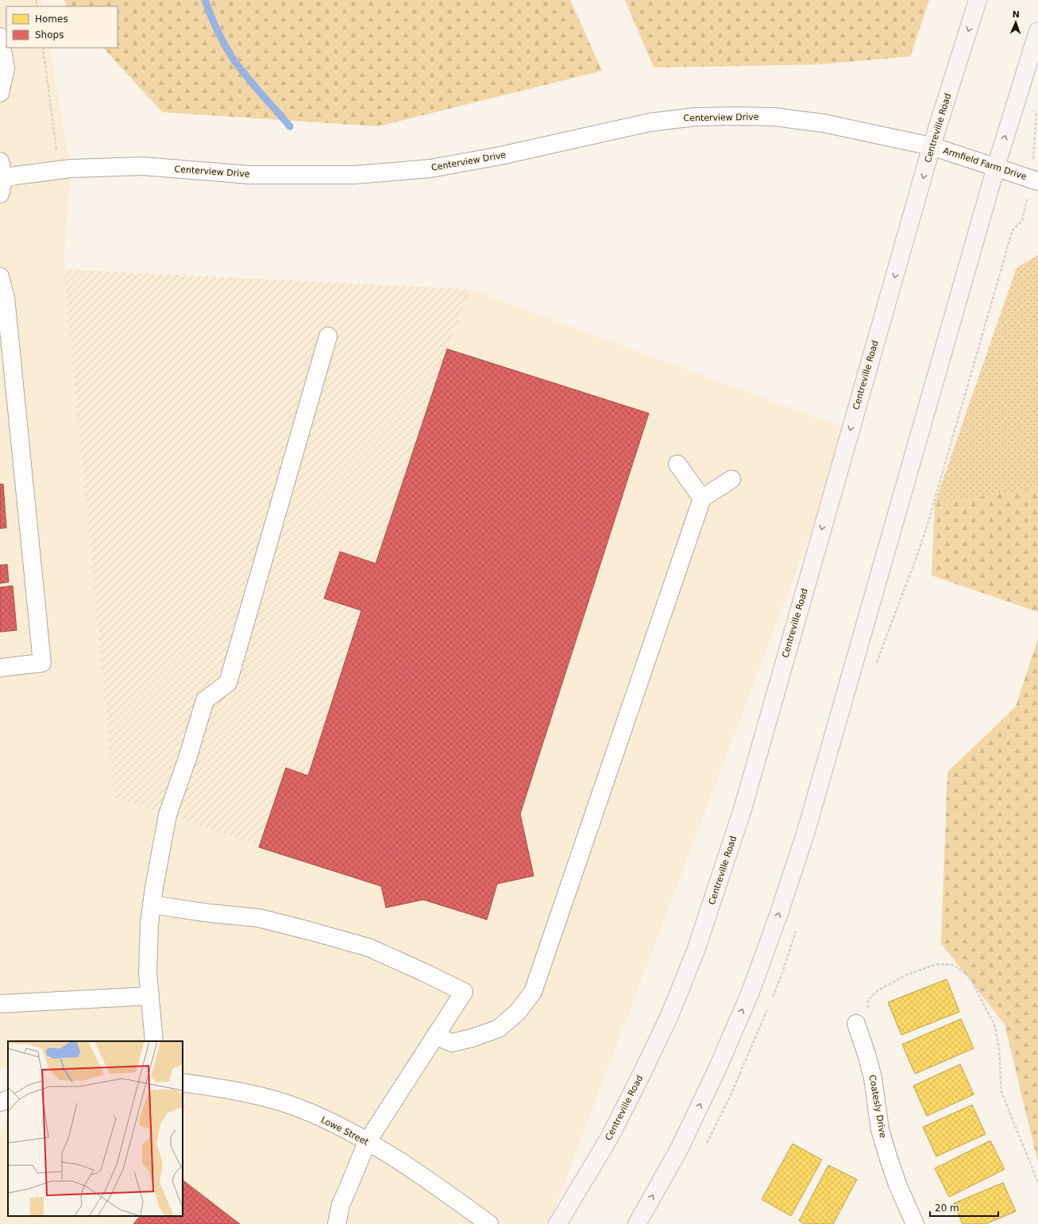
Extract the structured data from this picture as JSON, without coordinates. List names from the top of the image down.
{
  "streets": {
    "main road": ["Centreville Road"],
    "street": [
      "Centerview Drive",
      "Armfield Farm Drive",
      "Coatesly Drive",
      "Lowe Street"
    ]
  },
  "crossings": [
    ["Centerview Drive", "Centreville Road"],
    ["Centerview Drive", "Armfield Farm Drive"],
    ["Centreville Road", "Armfield Farm Drive"]
  ],
  "legend": ["Homes", "Shops"],
  "scale_bar": "20 m",
  "north": "top"
}
